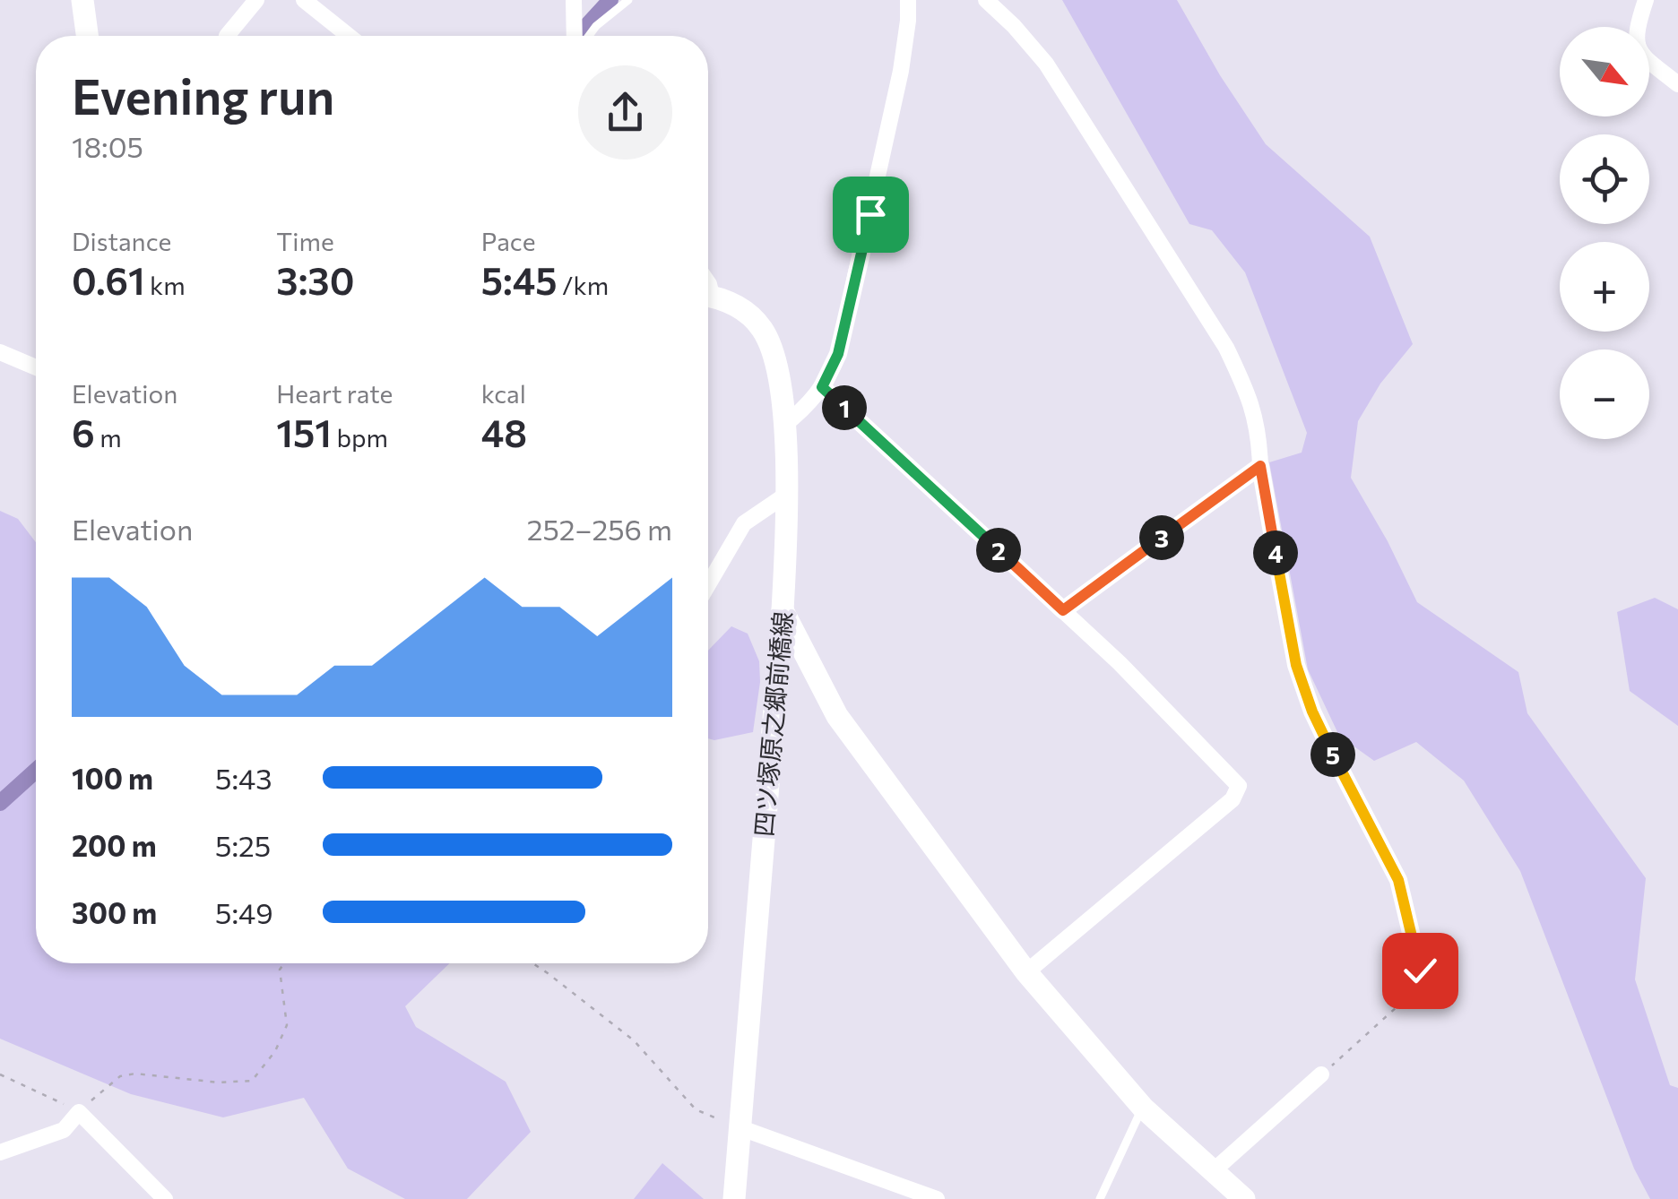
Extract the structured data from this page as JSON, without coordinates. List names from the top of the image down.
{
  "streets": {
    "main road": ["四ツ塚原之郷前橋線"]
  },
  "north": "bottom right",
  "page": {
    "map_buttons": ["+", "−"],
    "heading": ["Evening run", "18:05"],
    "stats": [
      ["Distance", "0.61 km"],
      ["Time", "3:30"],
      ["Pace", "5:45 /km"],
      ["Elevation", "6 m"],
      ["Heart rate", "151 bpm"],
      ["kcal", "48"]
    ],
    "pins": [
      "1",
      "3",
      "2",
      "4",
      "5"
    ],
    "chart": ["Elevation", "252–256 m"],
    "list": [
      {
        "name": "100 m",
        "note": "5:43"
      },
      {
        "name": "200 m",
        "note": "5:25"
      },
      {
        "name": "300 m",
        "note": "5:49"
      }
    ]
  }
}
